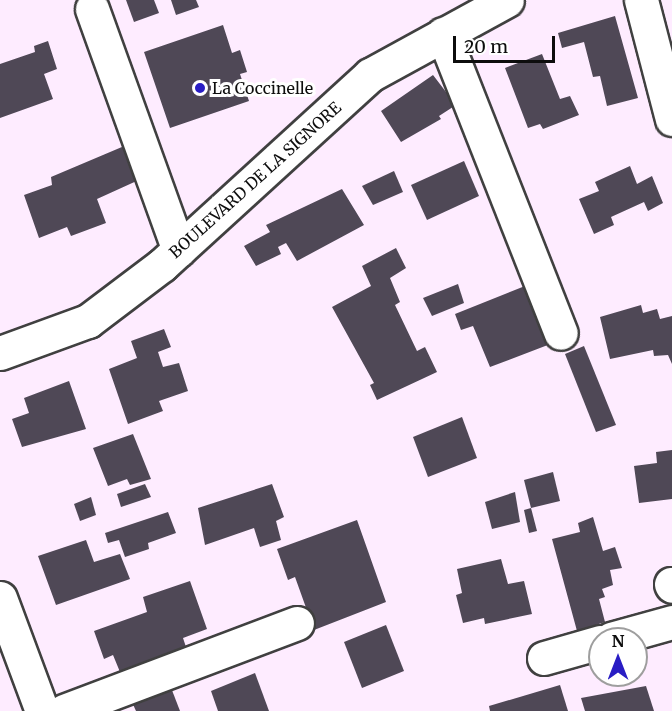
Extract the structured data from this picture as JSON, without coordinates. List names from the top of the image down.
{
  "streets": {
    "street": ["BOULEVARD DE LA SIGNORE"]
  },
  "places": ["La Coccinelle"],
  "scale_bar": "20 m",
  "north": "top"
}
